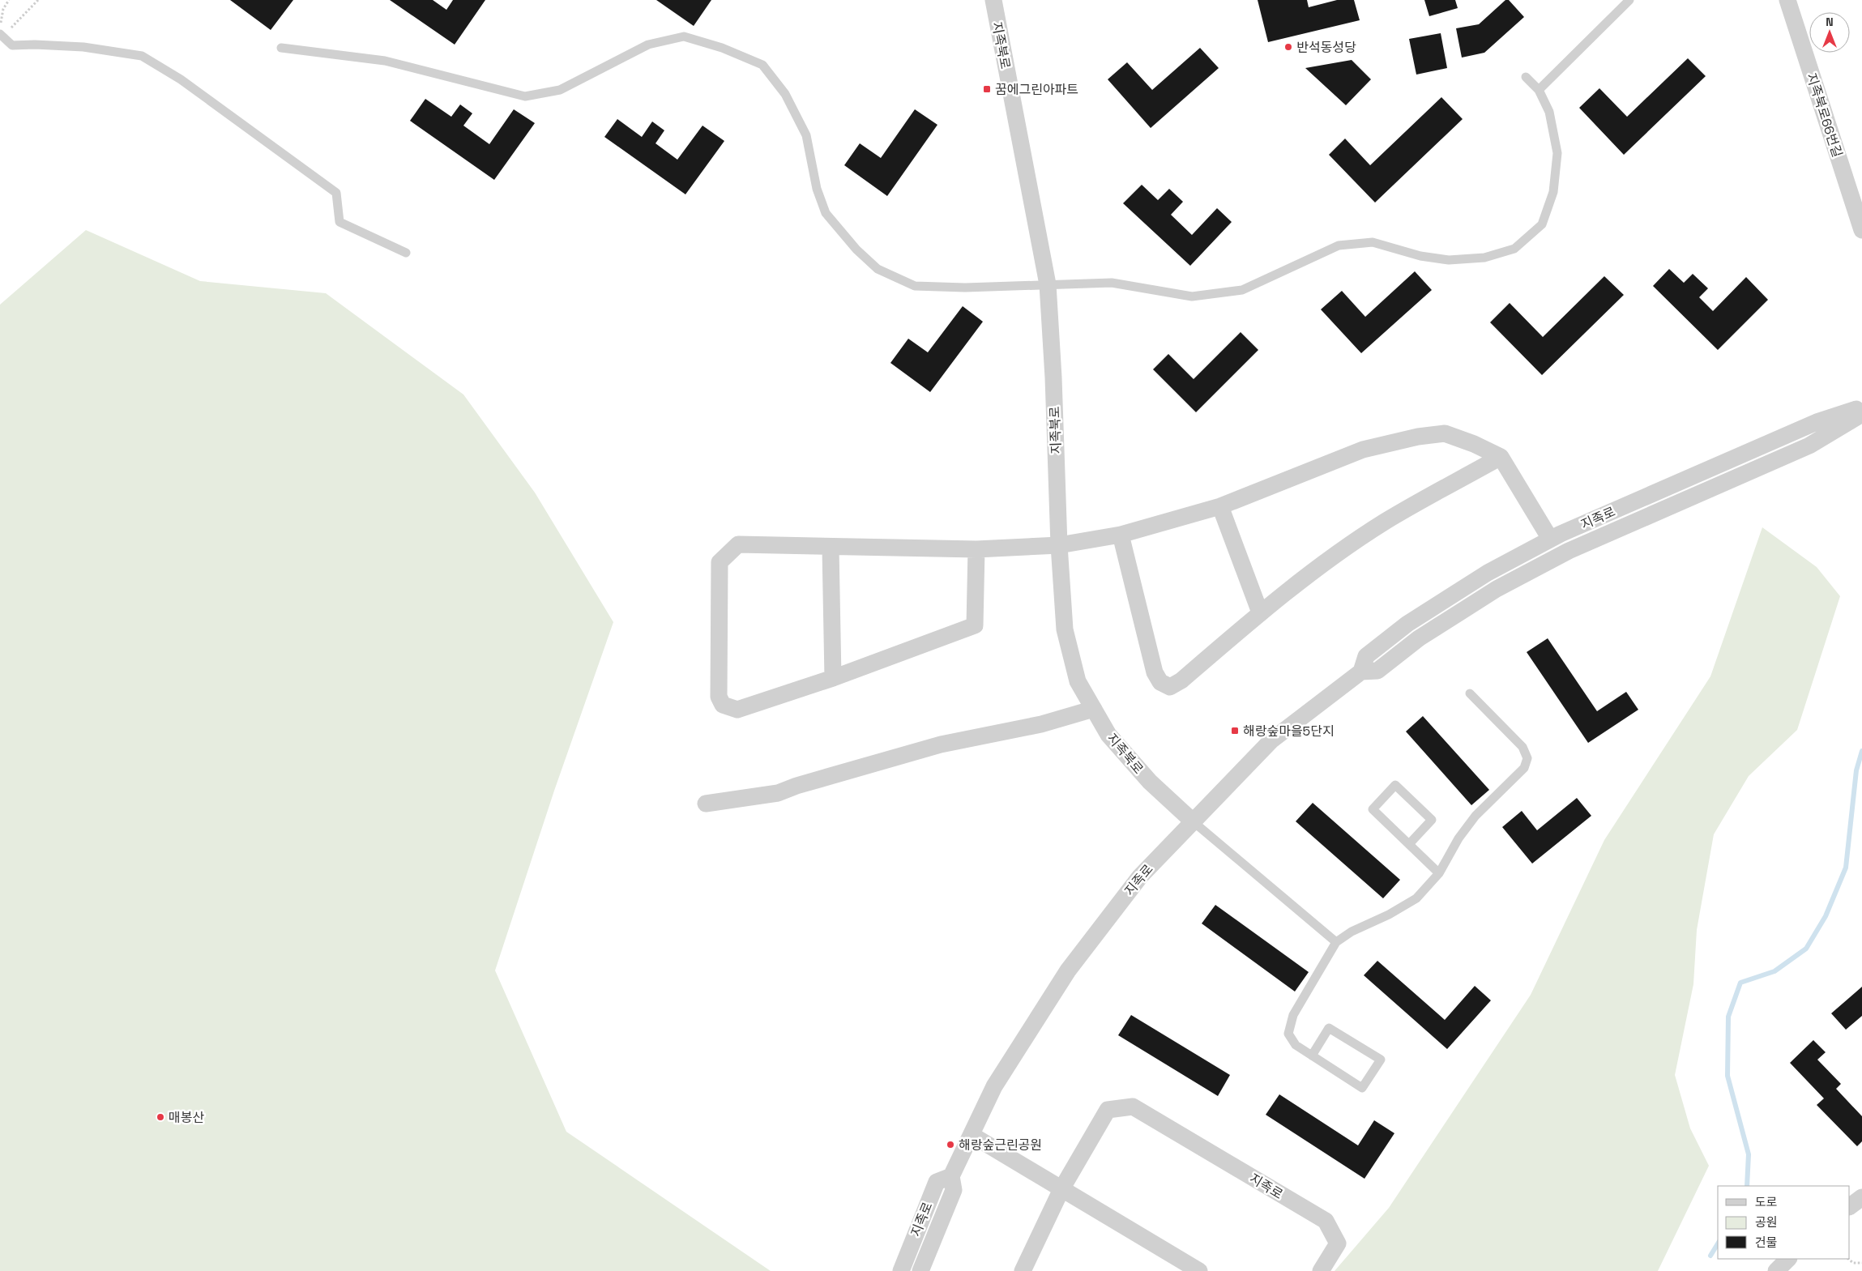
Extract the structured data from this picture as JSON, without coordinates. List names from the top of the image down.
{
  "streets": {
    "street": ["지족북로", "지족북로66번길", "지족로"]
  },
  "crossings": [
    ["지족북로", "지족로"]
  ],
  "places": {
    "other": ["반석동성당", "매봉산", "해랑숲근린공원"],
    "transit": ["꿈에그린아파트", "해랑숲마을5단지"]
  },
  "legend": ["도로", "공원", "건물"],
  "north": "top"
}
